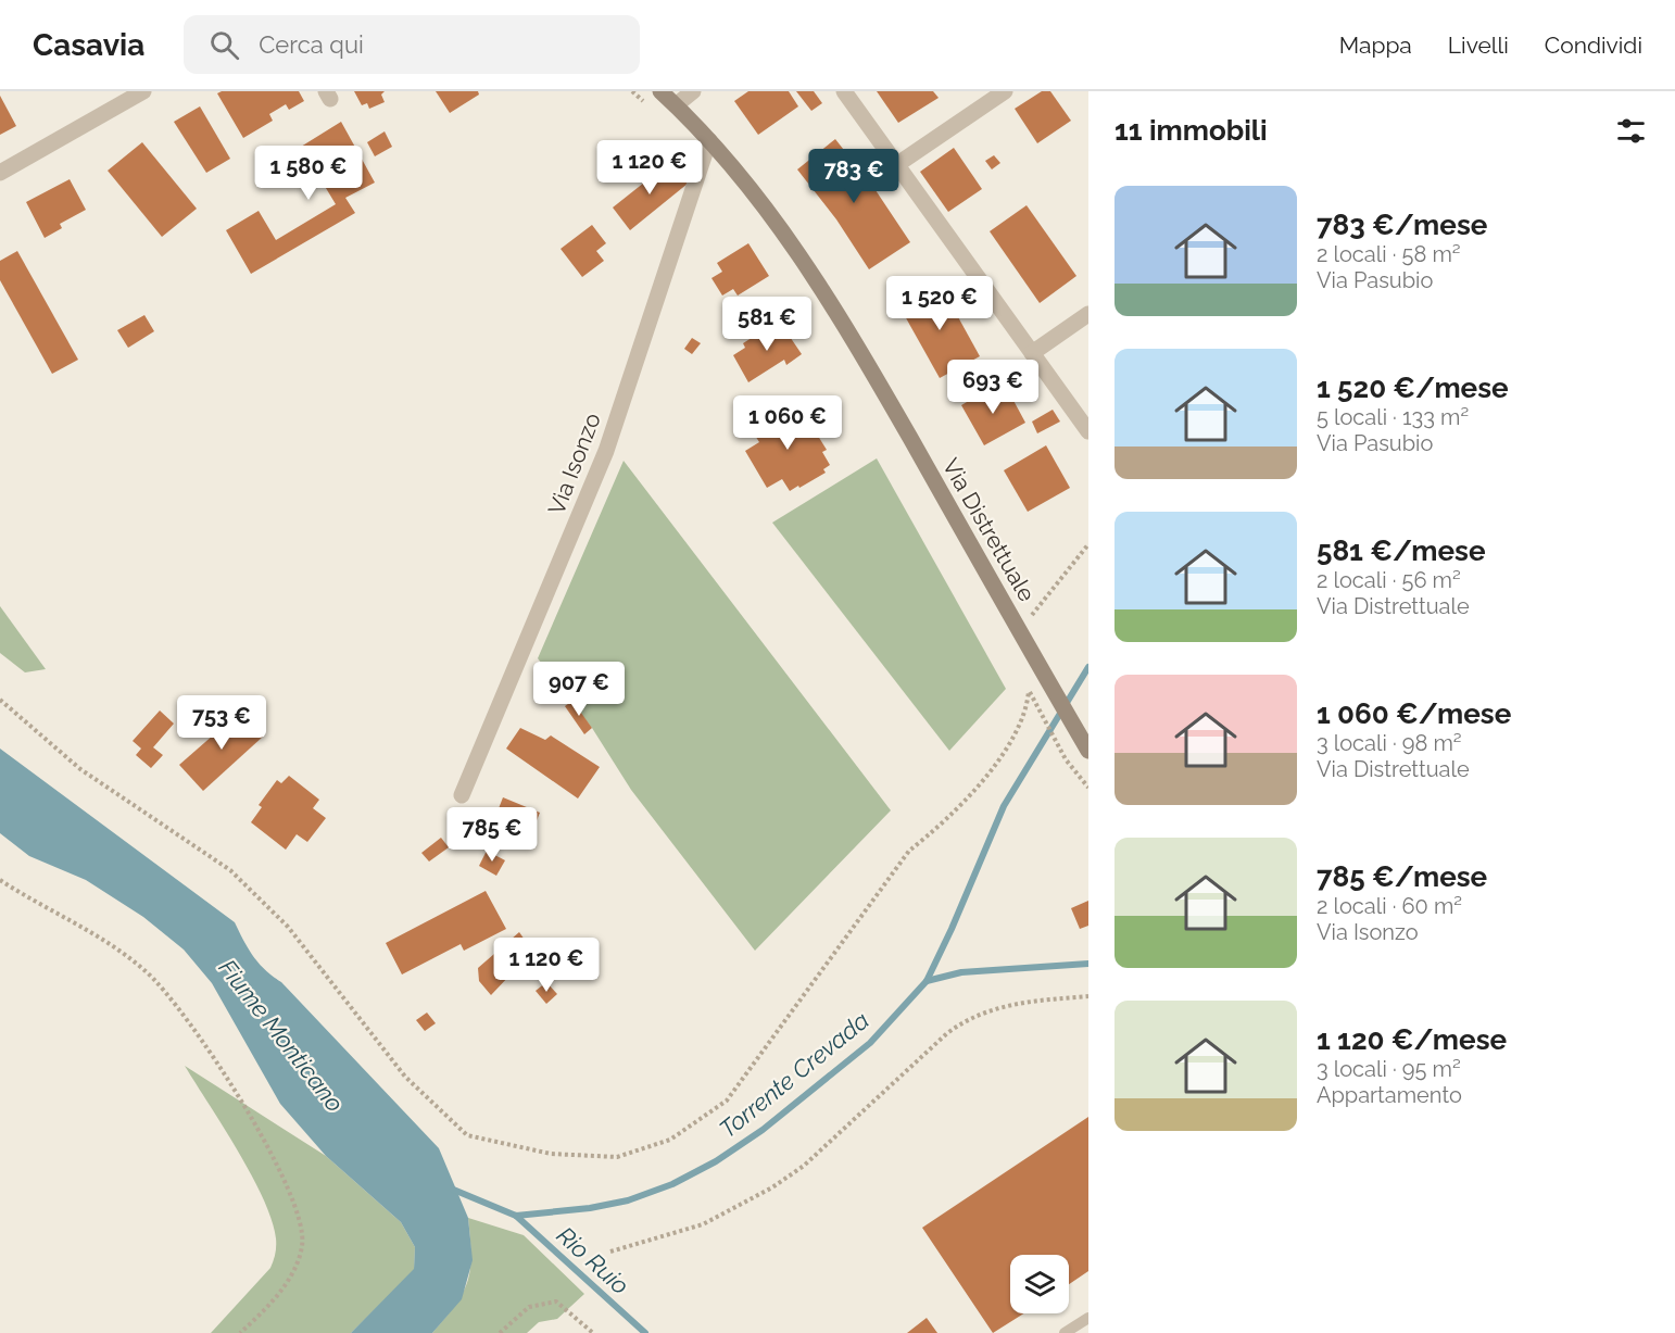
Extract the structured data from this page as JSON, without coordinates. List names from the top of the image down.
{
  "streets": {
    "main road": ["Via Distrettuale"],
    "street": ["Via Isonzo"]
  },
  "crossings": [
    ["Via Isonzo", "Via Distrettuale"]
  ],
  "water": ["Fiume Monticano", "Torrente Crevada", "Rio Ruio"],
  "page": {
    "header": "Casavia",
    "search": "Cerca qui",
    "nav": ["Mappa", "Livelli", "Condividi"],
    "heading": "11 immobili",
    "price": [
      "1 120 €",
      "1 580 €",
      "783 €",
      "1 520 €",
      "581 €",
      "693 €",
      "1 060 €",
      "907 €",
      "753 €",
      "785 €",
      "1 120 €"
    ],
    "list": [
      {
        "name": "783 €/mese",
        "note": "2 locali · 58 m² · Via Pasubio"
      },
      {
        "name": "1 520 €/mese",
        "note": "5 locali · 133 m² · Via Pasubio"
      },
      {
        "name": "581 €/mese",
        "note": "2 locali · 56 m² · Via Distrettuale"
      },
      {
        "name": "1 060 €/mese",
        "note": "3 locali · 98 m² · Via Distrettuale"
      },
      {
        "name": "785 €/mese",
        "note": "2 locali · 60 m² · Via Isonzo"
      },
      {
        "name": "1 120 €/mese",
        "note": "3 locali · 95 m² · Appartamento"
      }
    ]
  }
}
